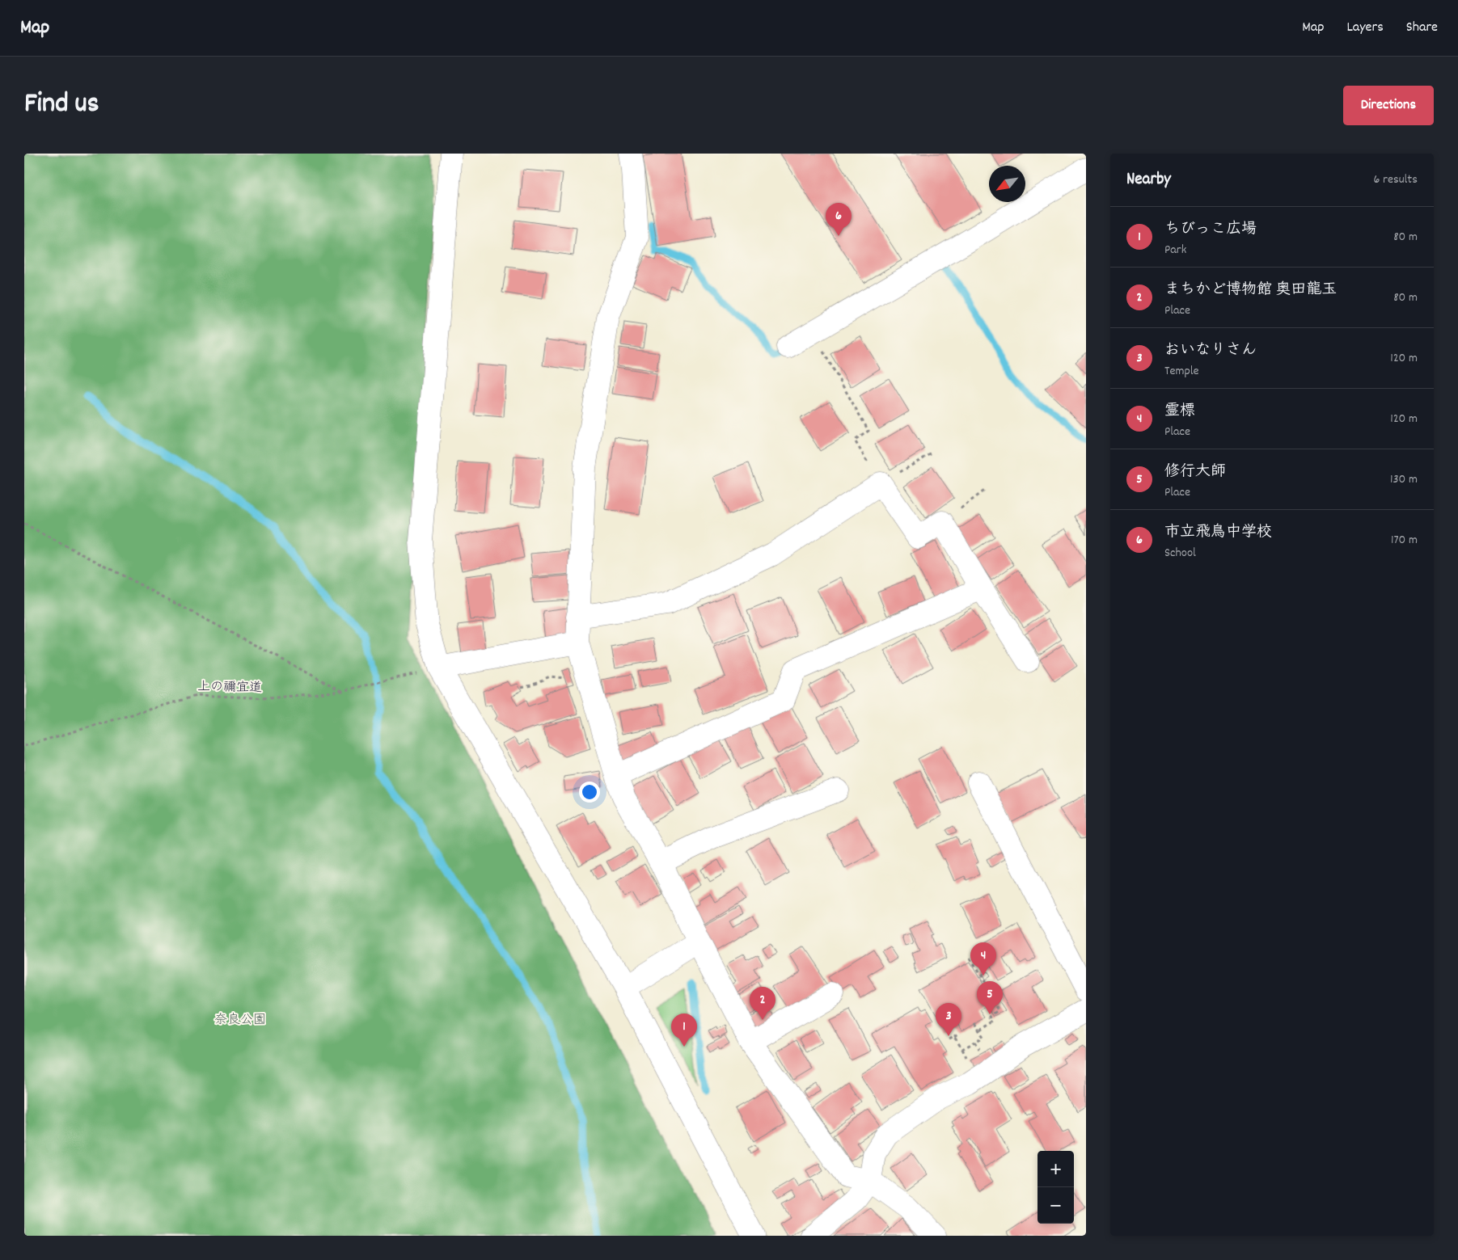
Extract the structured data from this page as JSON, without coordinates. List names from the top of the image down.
{
  "streets": {
    "path": ["上の禰宜道"]
  },
  "parks": ["奈良公園"],
  "north": "bottom left",
  "page": {
    "header": "Map",
    "nav": ["Map", "Layers", "Share"],
    "title": "Find us",
    "buttons": "Directions",
    "heading": ["Nearby", "6 results"],
    "pins": [
      "6",
      "4",
      "5",
      "2",
      "3",
      "1"
    ],
    "list": [
      {
        "mark": "1",
        "name": "ちびっこ広場",
        "note": "Park",
        "value": "80 m"
      },
      {
        "mark": "2",
        "name": "まちかど博物館 奥田龍玉",
        "note": "Place",
        "value": "80 m"
      },
      {
        "mark": "3",
        "name": "おいなりさん",
        "note": "Temple",
        "value": "120 m"
      },
      {
        "mark": "4",
        "name": "霊標",
        "note": "Place",
        "value": "120 m"
      },
      {
        "mark": "5",
        "name": "修行大師",
        "note": "Place",
        "value": "130 m"
      },
      {
        "mark": "6",
        "name": "市立飛鳥中学校",
        "note": "School",
        "value": "170 m"
      }
    ],
    "map_buttons": ["+", "−"]
  }
}
